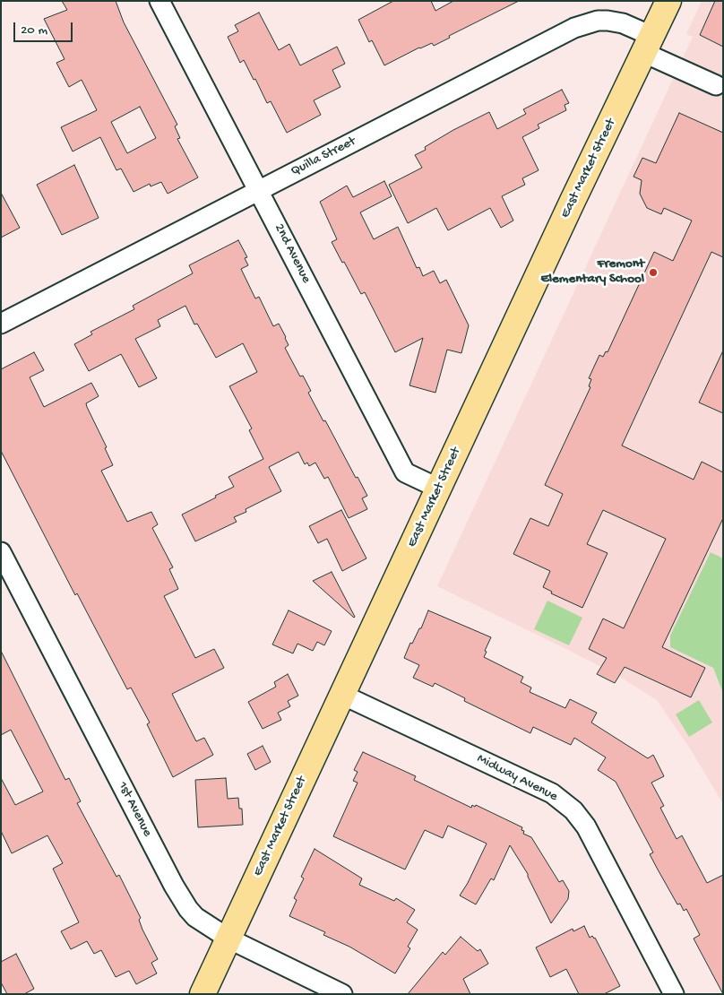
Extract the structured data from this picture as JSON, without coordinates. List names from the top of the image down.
{
  "streets": {
    "main road": ["East Market Street"],
    "street": [
      "Quilla Street",
      "2nd Avenue",
      "Midway Avenue",
      "1st Avenue"
    ]
  },
  "crossings": [
    ["Quilla Street", "East Market Street"],
    ["Quilla Street", "2nd Avenue"],
    ["East Market Street", "2nd Avenue"],
    ["East Market Street", "Midway Avenue"],
    ["East Market Street", "1st Avenue"]
  ],
  "places": ["Fremont Elementary School"],
  "scale_bar": "20 m"
}
